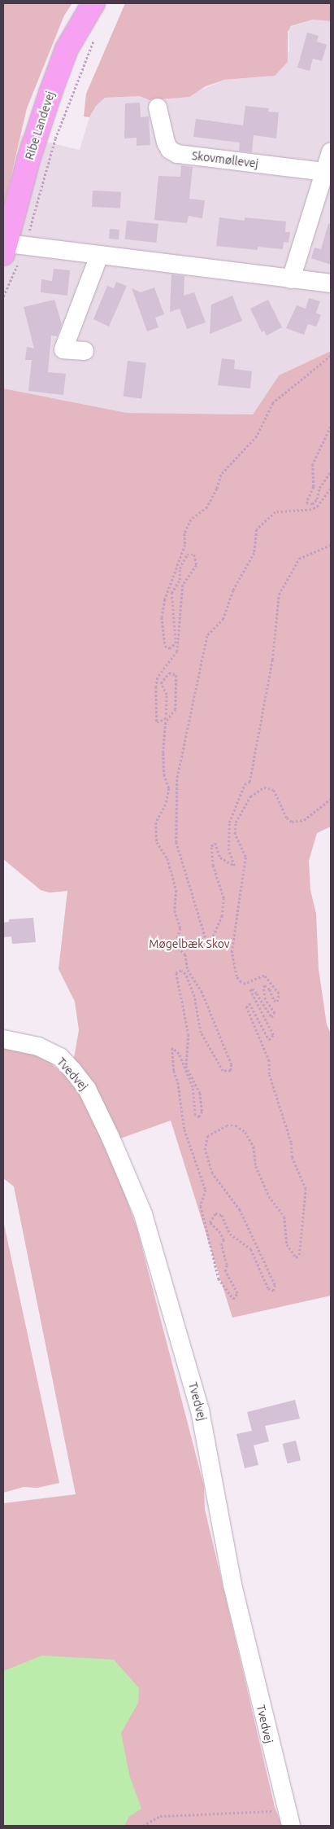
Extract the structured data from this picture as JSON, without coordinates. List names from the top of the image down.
{
  "streets": {
    "main road": ["Ribe Landevej"],
    "street": ["Skovmøllevej", "Tvedvej"]
  },
  "parks": ["Møgelbæk Skov"]
}
